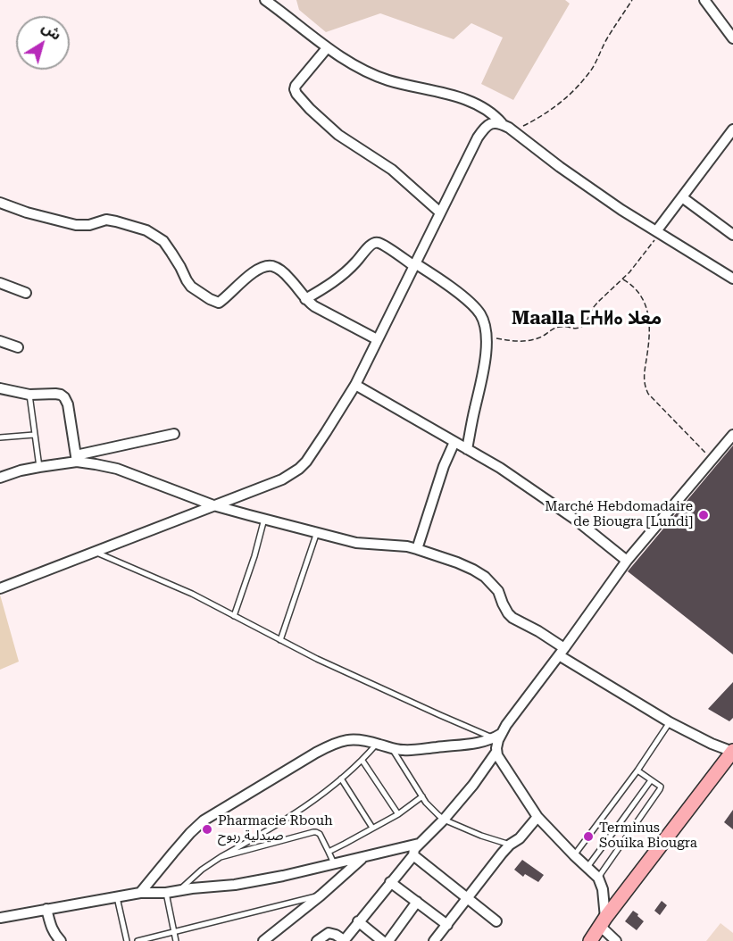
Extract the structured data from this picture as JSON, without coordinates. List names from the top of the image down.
{
  "districts": ["Maalla ⵎⵄⵍⴰ معلا"],
  "places": ["Marché Hebdomadaire de Biougra [Lundi]", "Pharmacie Rbouh صيدلية ربوح", "Terminus Souika Biougra"],
  "north": "top right"
}
